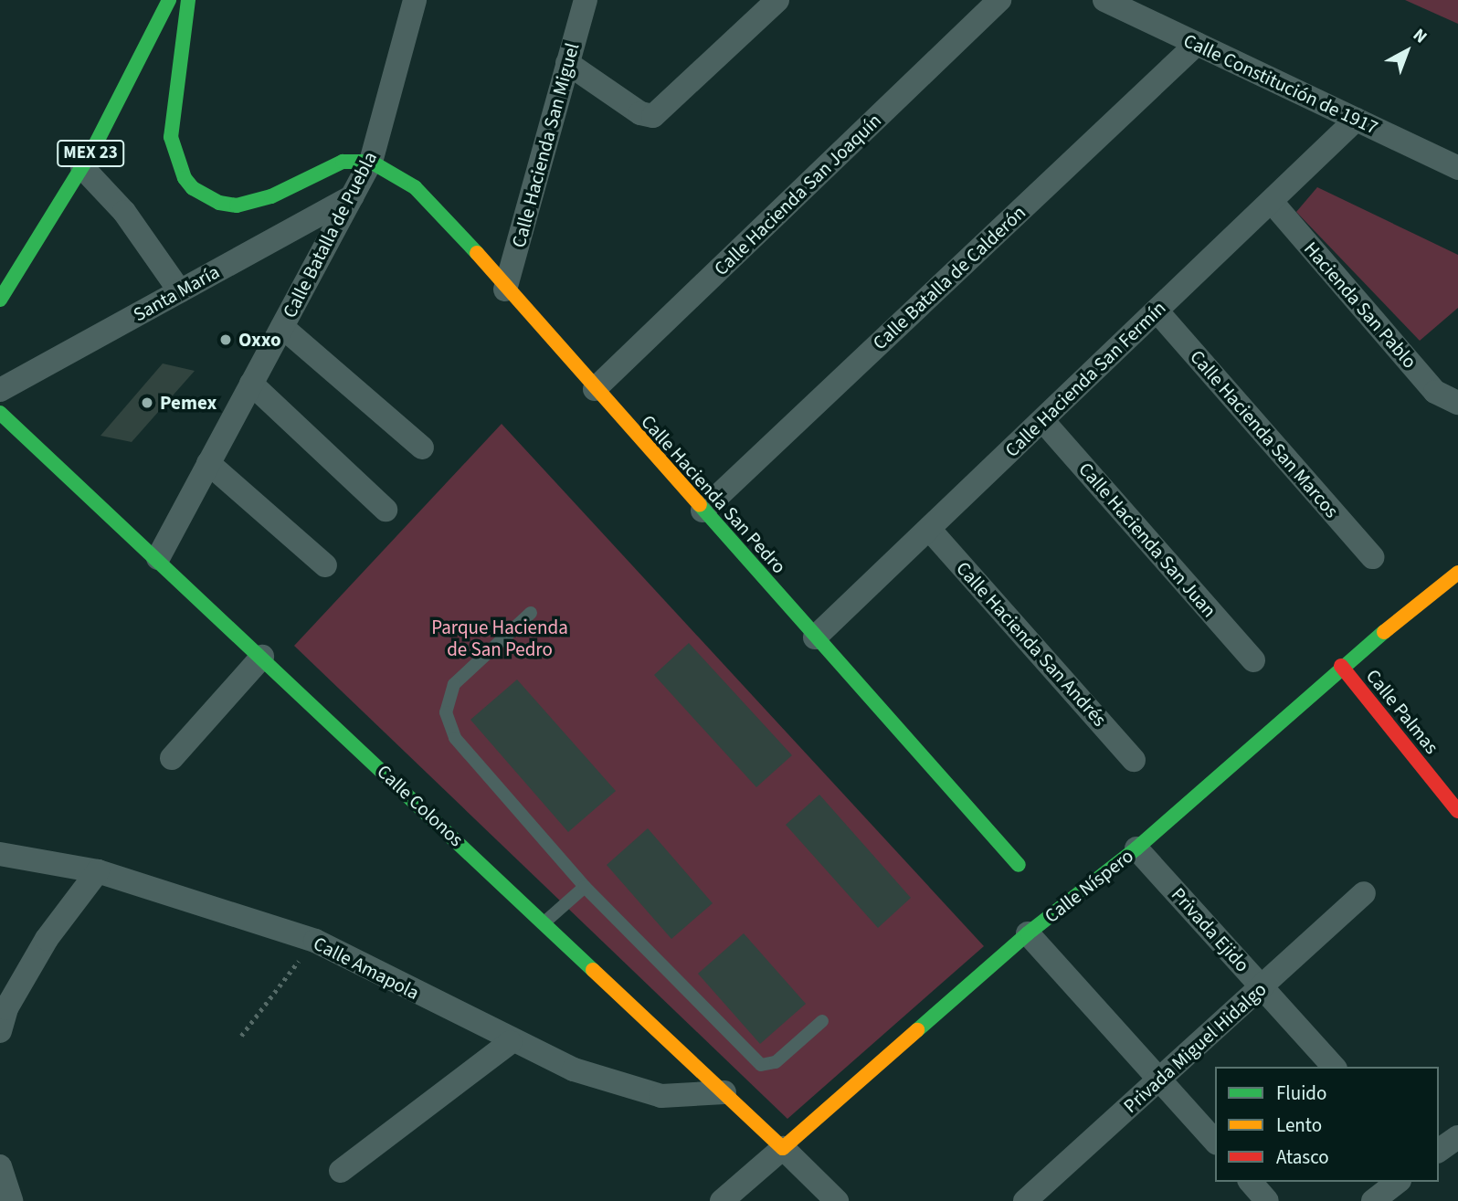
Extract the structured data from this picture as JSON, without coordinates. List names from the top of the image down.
{
  "streets": {
    "main road": [
      "MEX 23",
      "Calle Hacienda San Pedro",
      "Calle Palmas",
      "Calle Colonos",
      "Calle Níspero"
    ],
    "street": [
      "Calle Constitución de 1917",
      "Calle Hacienda San Miguel",
      "Calle Hacienda San Joaquín",
      "Calle Batalla de Puebla",
      "Calle Batalla de Calderón",
      "Santa María",
      "Hacienda San Pablo",
      "Calle Hacienda San Fermín",
      "Calle Hacienda San Marcos",
      "Calle Hacienda San Juan",
      "Calle Hacienda San Andrés",
      "Privada Ejido",
      "Calle Amapola",
      "Privada Miguel Hidalgo"
    ]
  },
  "crossings": [
    ["Calle Constitución de 1917", "Calle Batalla de Calderón"],
    ["Calle Constitución de 1917", "Calle Hacienda San Fermín"],
    ["Calle Hacienda San Miguel", "Calle Hacienda San Pedro"],
    ["Calle Hacienda San Joaquín", "Calle Hacienda San Pedro"],
    ["Calle Batalla de Puebla", "Santa María"],
    ["Calle Batalla de Puebla", "Calle Hacienda San Pedro"],
    ["Calle Batalla de Puebla", "Calle Colonos"],
    ["Calle Batalla de Calderón", "Calle Hacienda San Pedro"],
    ["Hacienda San Pablo", "Calle Hacienda San Fermín"],
    ["Calle Hacienda San Fermín", "Calle Hacienda San Marcos"],
    ["Calle Hacienda San Fermín", "Calle Hacienda San Pedro"],
    ["Calle Hacienda San Fermín", "Calle Hacienda San Juan"],
    ["Calle Hacienda San Fermín", "Calle Hacienda San Andrés"],
    ["Calle Palmas", "Calle Níspero"],
    ["Calle Colonos", "Calle Níspero"],
    ["Calle Colonos", "Calle Amapola"],
    ["Calle Níspero", "Privada Ejido"],
    ["Privada Ejido", "Privada Miguel Hidalgo"]
  ],
  "parks": ["Parque Hacienda de San Pedro"],
  "places": ["Oxxo", "Pemex"],
  "legend": ["Fluido", "Lento", "Atasco"],
  "north": "top right"
}
